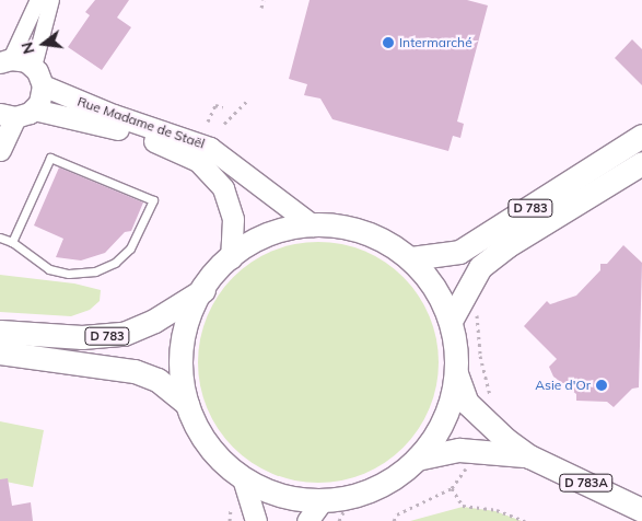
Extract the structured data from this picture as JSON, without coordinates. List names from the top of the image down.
{
  "streets": {
    "main road": ["D 783", "D 783A"],
    "street": ["Rue Madame de Staël"]
  },
  "places": ["Intermarché", "Asie d'Or"],
  "north": "left"
}
